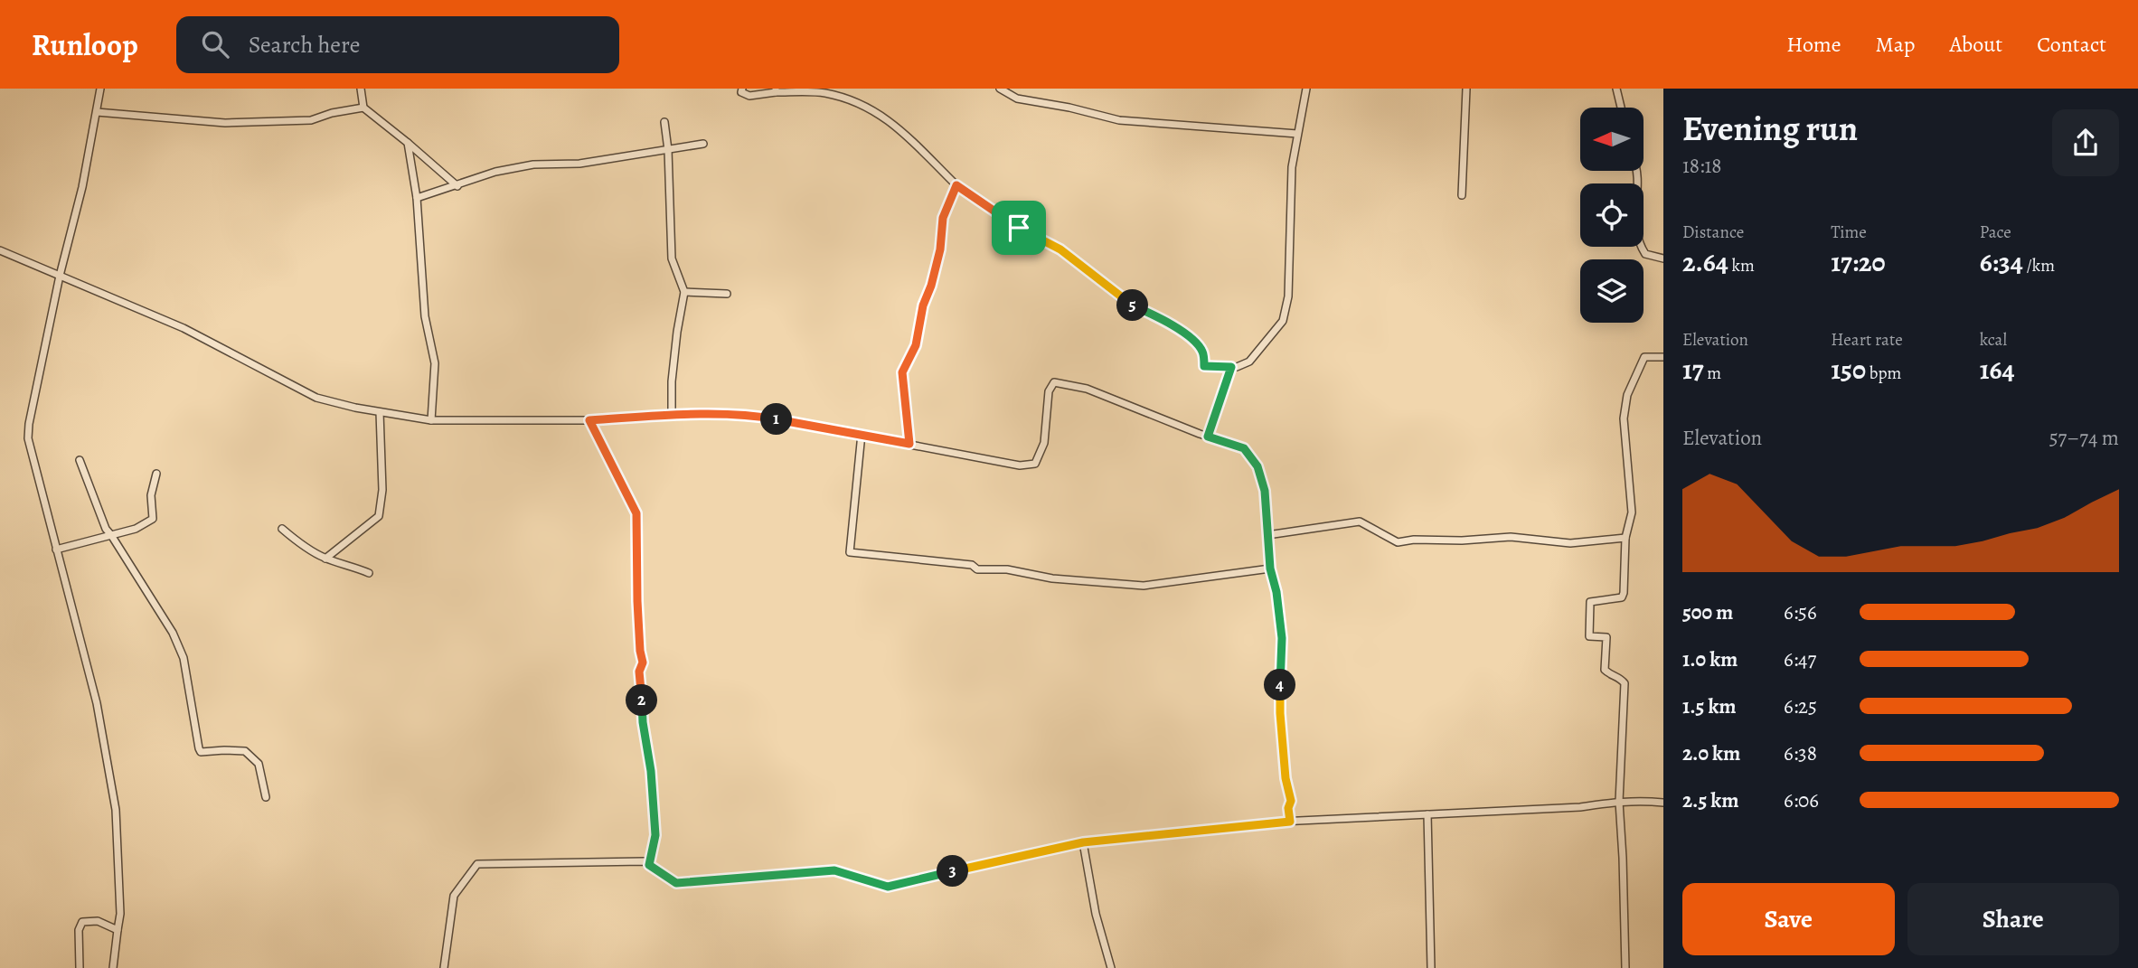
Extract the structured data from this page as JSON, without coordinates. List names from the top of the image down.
{
  "north": "left",
  "page": {
    "header": "Runloop",
    "search": "Search here",
    "nav": [
      "Home",
      "Map",
      "About",
      "Contact"
    ],
    "heading": ["Evening run", "18:18"],
    "stats": [
      ["Distance", "2.64 km"],
      ["Time", "17:20"],
      ["Pace", "6:34 /km"],
      ["Elevation", "17 m"],
      ["Heart rate", "150 bpm"],
      ["kcal", "164"]
    ],
    "pins": [
      "5",
      "1",
      "4",
      "2",
      "3"
    ],
    "chart": ["Elevation", "57–74 m"],
    "list": [
      {
        "name": "500 m",
        "note": "6:56"
      },
      {
        "name": "1.0 km",
        "note": "6:47"
      },
      {
        "name": "1.5 km",
        "note": "6:25"
      },
      {
        "name": "2.0 km",
        "note": "6:38"
      },
      {
        "name": "2.5 km",
        "note": "6:06"
      }
    ],
    "buttons": ["Save", "Share"]
  }
}
